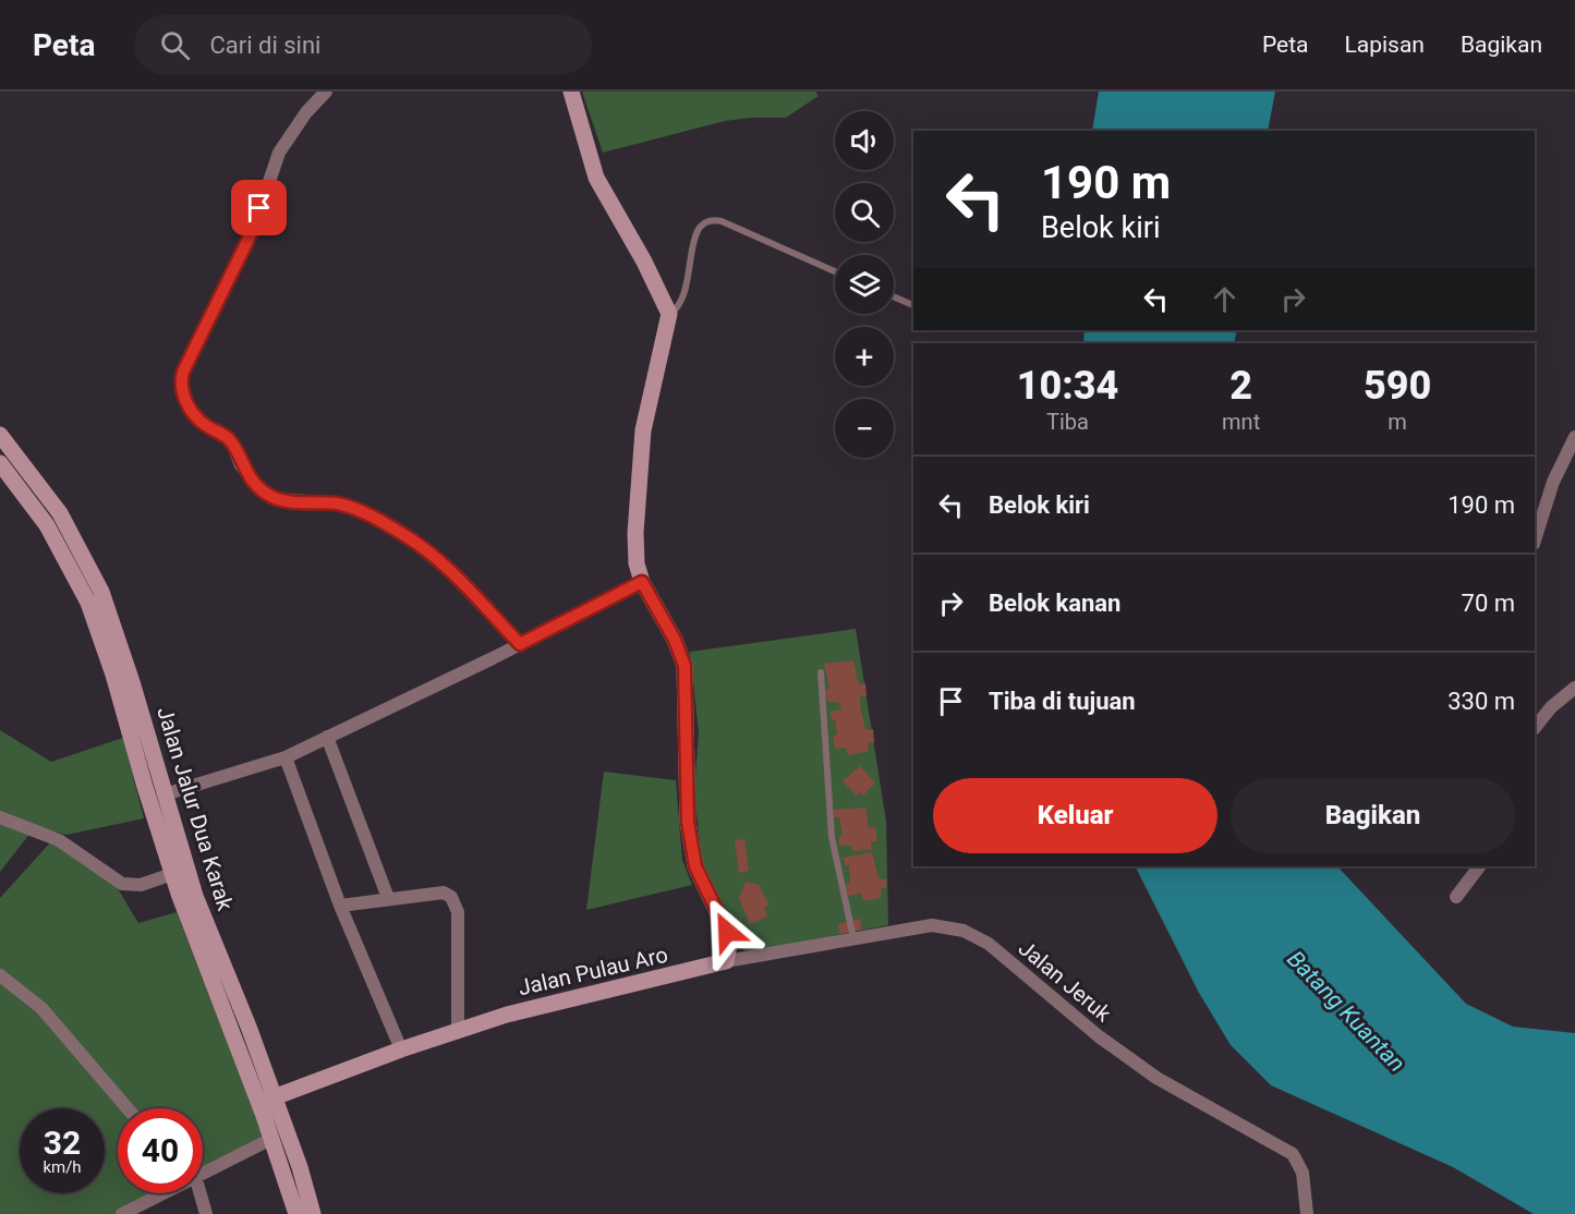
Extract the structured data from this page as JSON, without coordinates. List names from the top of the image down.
{
  "streets": {
    "main road": ["Jalan Jalur Dua Karak", "Jalan Pulau Aro"],
    "street": ["Jalan Jeruk"]
  },
  "crossings": [
    ["Jalan Jalur Dua Karak", "Jalan Pulau Aro"],
    ["Jalan Pulau Aro", "Jalan Jeruk"]
  ],
  "water": ["Batang Kuantan"],
  "page": {
    "header": "Peta",
    "search": "Cari di sini",
    "nav": ["Peta", "Lapisan", "Bagikan"],
    "map_buttons": ["+", "−"],
    "turn": ["190 m", "Belok kiri"],
    "eta": [
      "10:34",
      "Tiba",
      "2",
      "mnt",
      "590",
      "m"
    ],
    "list": [
      {
        "name": "Belok kiri",
        "value": "190 m"
      },
      {
        "name": "Belok kanan",
        "value": "70 m"
      },
      {
        "name": "Tiba di tujuan",
        "value": "330 m"
      }
    ],
    "buttons": ["Keluar", "Bagikan"],
    "speed": "32 km/h",
    "limit": "40"
  }
}
